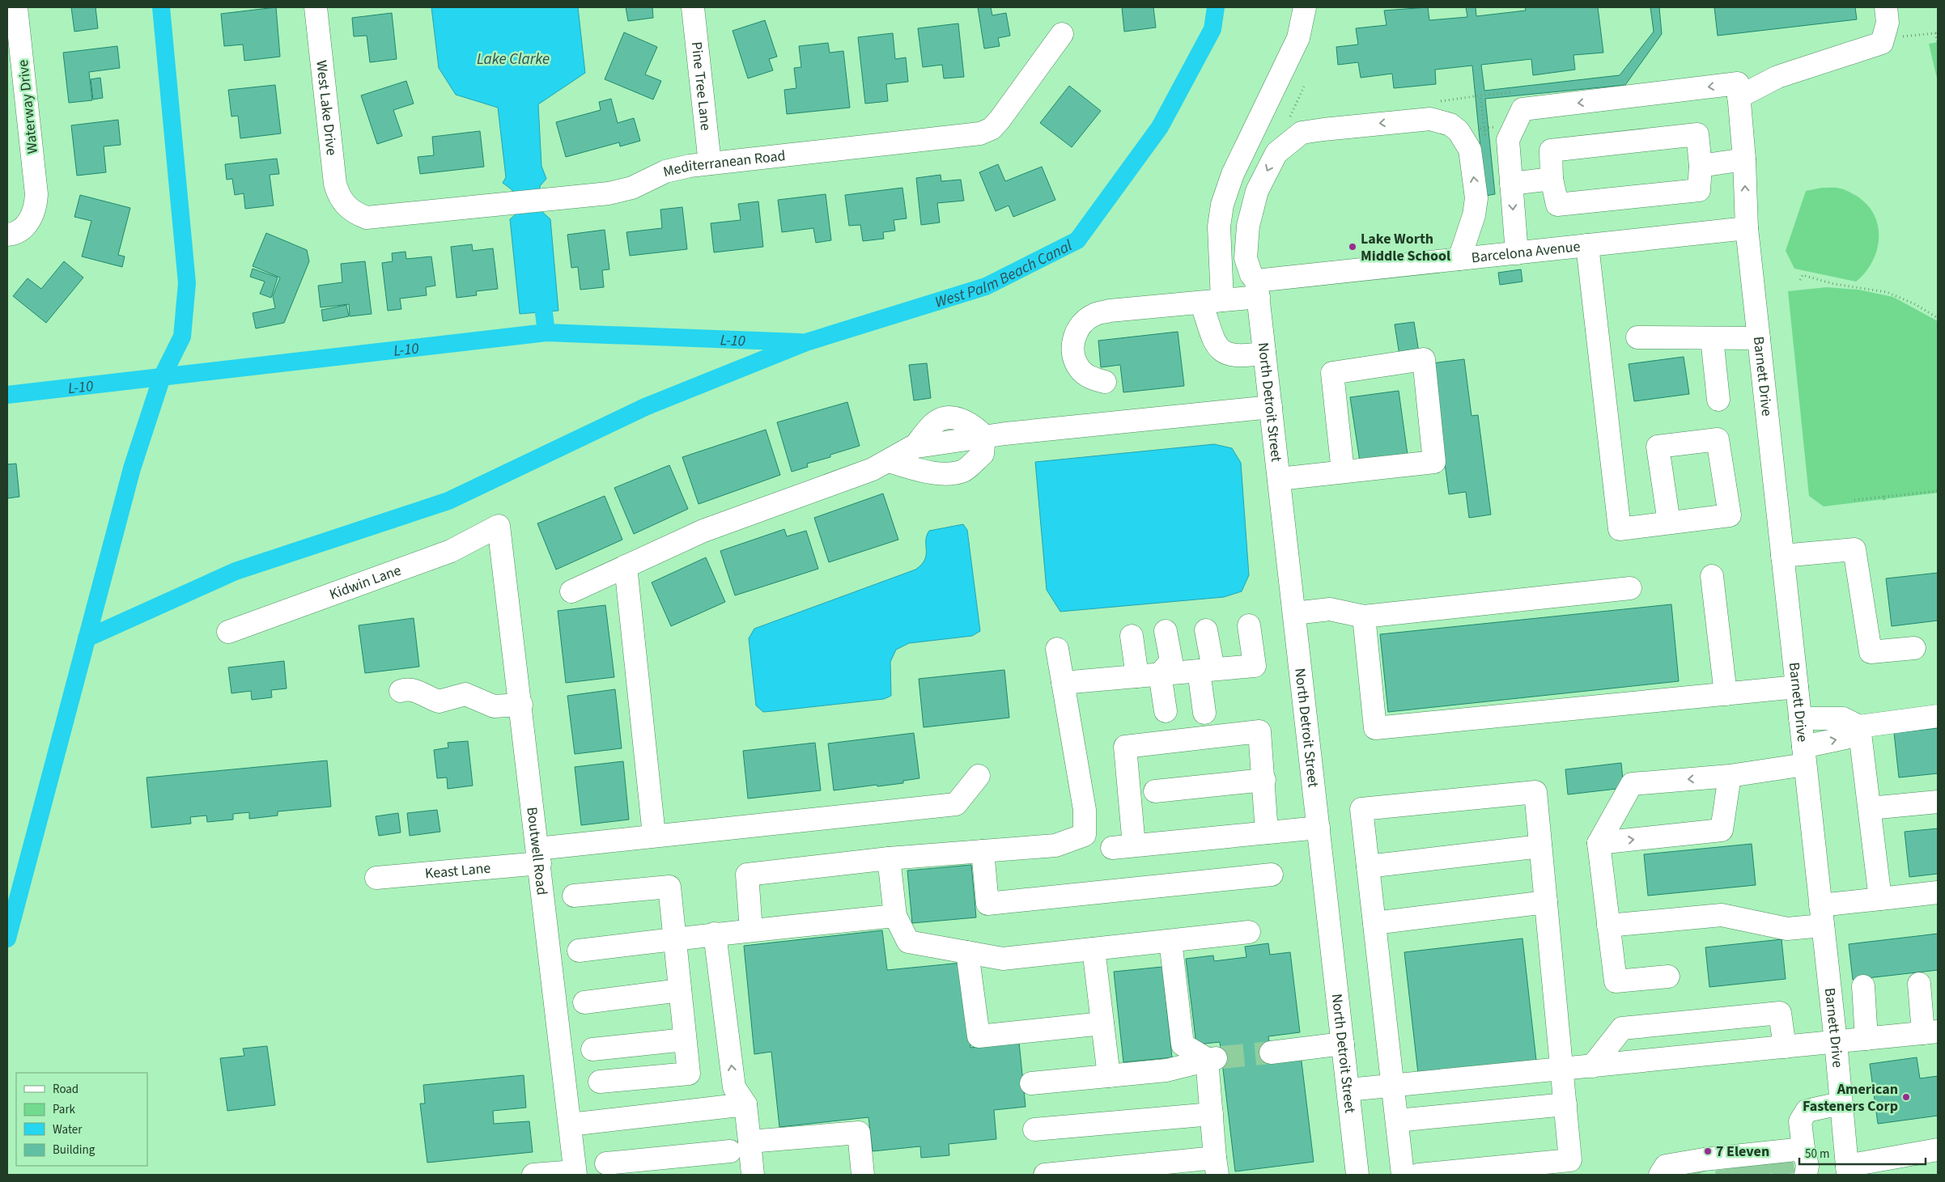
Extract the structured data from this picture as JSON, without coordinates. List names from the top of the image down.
{
  "streets": {
    "street": [
      "Pine Tree Lane",
      "Waterway Drive",
      "West Lake Drive",
      "Mediterranean Road",
      "Barcelona Avenue",
      "Barnett Drive",
      "North Detroit Street",
      "Kidwin Lane",
      "Boutwell Road",
      "Keast Lane"
    ]
  },
  "crossings": [
    ["Pine Tree Lane", "Mediterranean Road"],
    ["West Lake Drive", "Mediterranean Road"],
    ["Barcelona Avenue", "Barnett Drive"],
    ["Barcelona Avenue", "North Detroit Street"],
    ["Kidwin Lane", "Boutwell Road"],
    ["Boutwell Road", "Keast Lane"]
  ],
  "water": ["Lake Clarke", "West Palm Beach Canal", "L-10"],
  "places": ["Lake Worth Middle School", "American Fasteners Corp", "7 Eleven"],
  "legend": [
    "Road",
    "Park",
    "Water",
    "Building"
  ],
  "scale_bar": "50 m"
}
